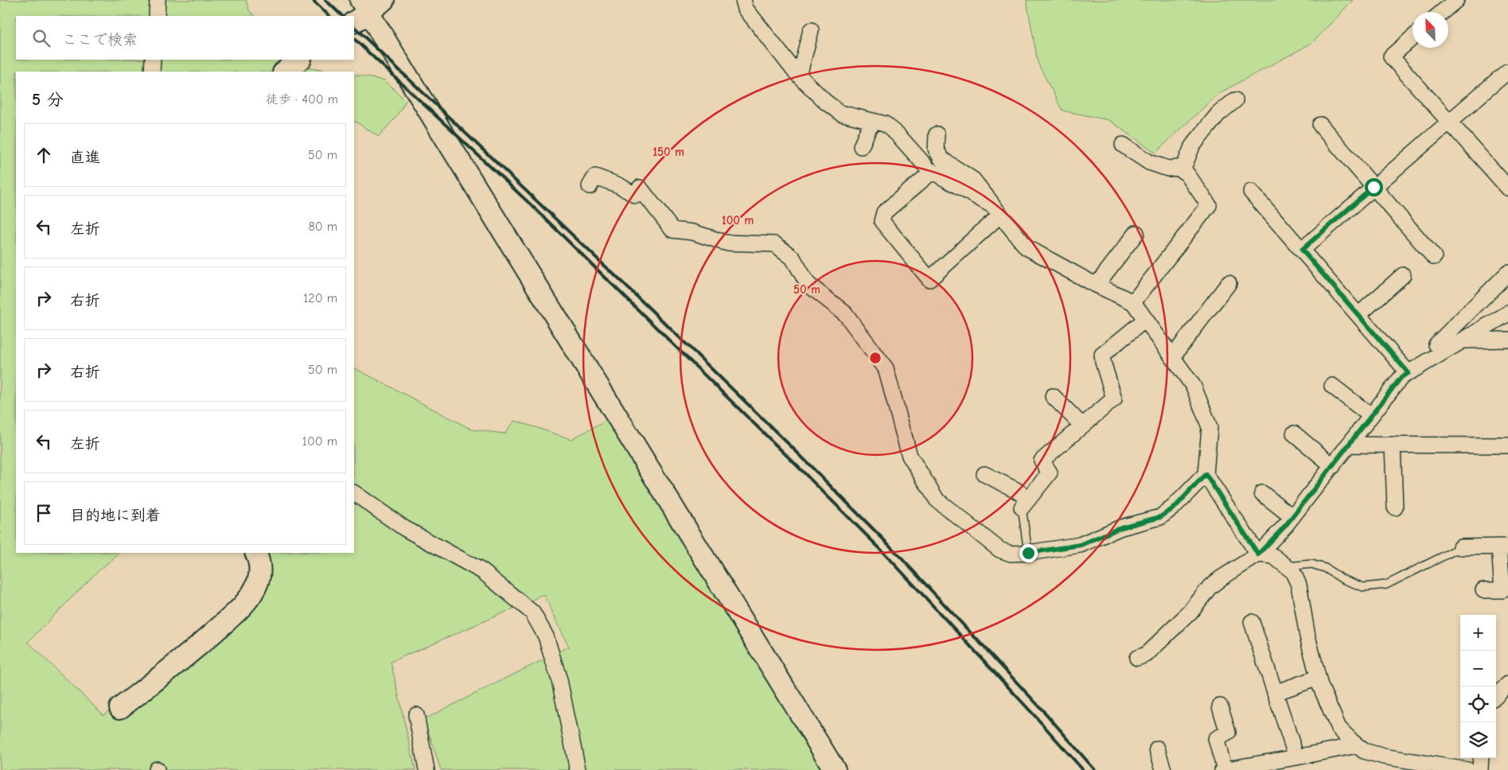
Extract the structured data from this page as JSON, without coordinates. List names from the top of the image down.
{
  "north": "top left",
  "page": {
    "search": "ここで検索",
    "heading": ["5 分", "徒歩 · 400 m"],
    "list": [
      ["直進", "50 m"],
      ["左折", "80 m"],
      ["右折", "120 m"],
      ["右折", "50 m"],
      ["左折", "100 m"],
      "目的地に到着"
    ],
    "map_buttons": ["+", "−"]
  },
  "rings": ["150 m", "100 m", "50 m"]
}
